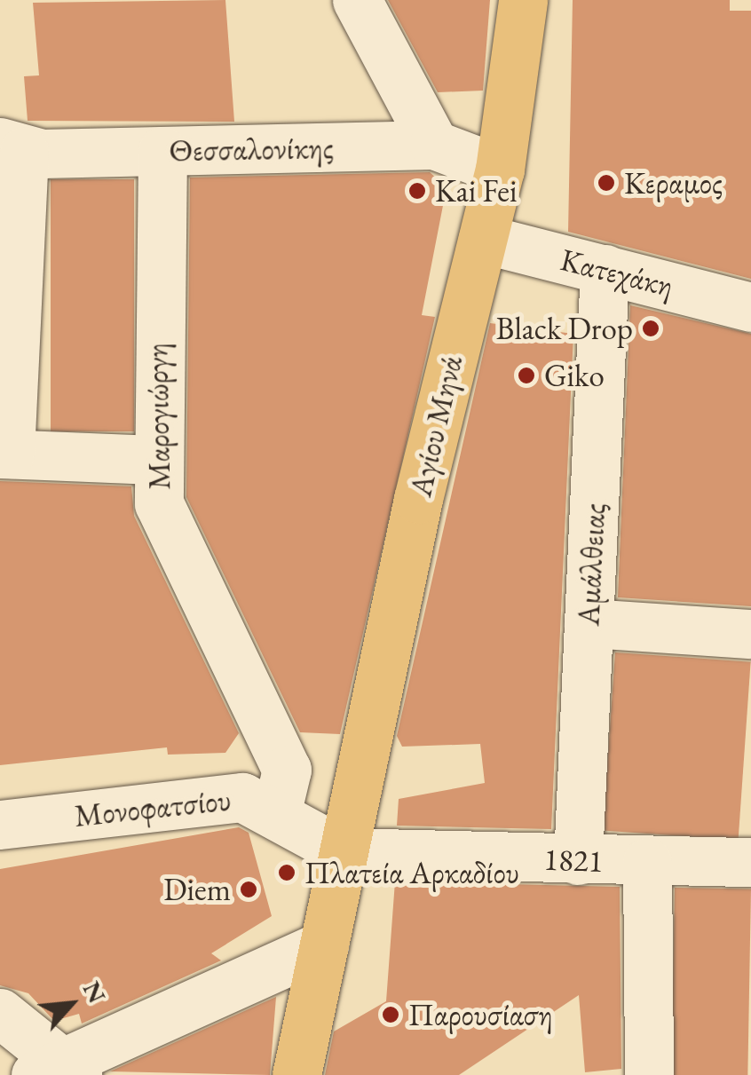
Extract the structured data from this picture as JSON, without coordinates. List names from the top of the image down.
{
  "streets": {
    "main road": ["Αγίου Μηνά"],
    "street": [
      "Θεσσαλονίκης",
      "Κατεχάκη",
      "Μαρογιώργη",
      "Αμάλθειας",
      "Μονοφατσίου",
      "1821"
    ]
  },
  "crossings": [
    ["Θεσσαλονίκης", "Μαρογιώργη"],
    ["Θεσσαλονίκης", "Αγίου Μηνά"],
    ["Κατεχάκη", "Αγίου Μηνά"],
    ["Κατεχάκη", "Αμάλθειας"],
    ["Μαρογιώργη", "Μονοφατσίου"],
    ["Αγίου Μηνά", "Μονοφατσίου"],
    ["Αγίου Μηνά", "1821"],
    ["Αμάλθειας", "1821"],
    ["Μονοφατσίου", "1821"]
  ],
  "places": [
    "Κεραμος",
    "Kai Fei",
    "Black Drop",
    "Giko",
    "Πλατεία Αρκαδίου",
    "Diem",
    "Παρουσίαση"
  ],
  "north": "top right"
}
